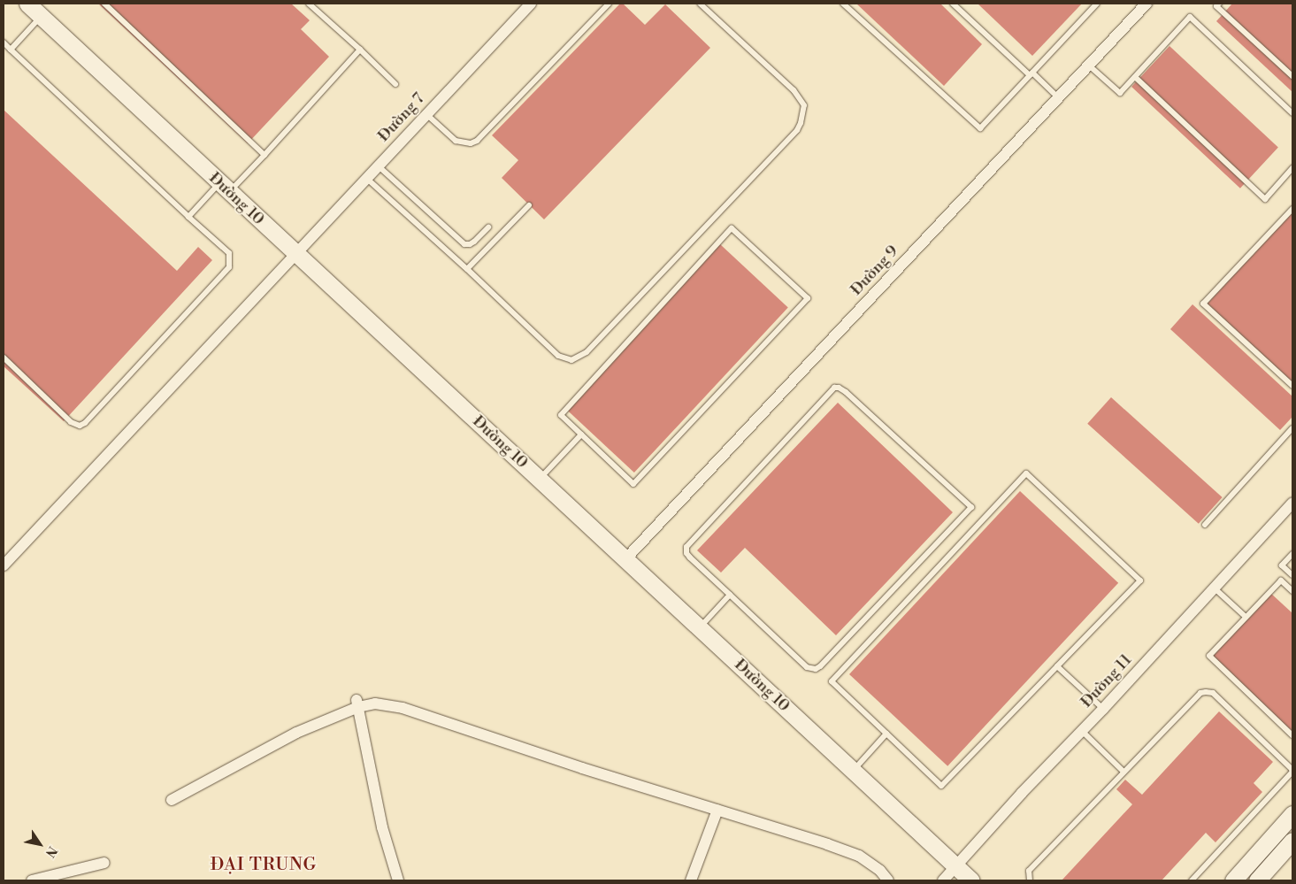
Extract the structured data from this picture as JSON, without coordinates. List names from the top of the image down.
{
  "streets": {
    "street": [
      "Đường 7",
      "Đường 10",
      "Đường 9",
      "Đường 11"
    ]
  },
  "crossings": [
    ["Đường 7", "Đường 10"],
    ["Đường 10", "Đường 9"],
    ["Đường 10", "Đường 11"]
  ],
  "districts": ["ĐẠI TRUNG"],
  "north": "bottom right"
}
